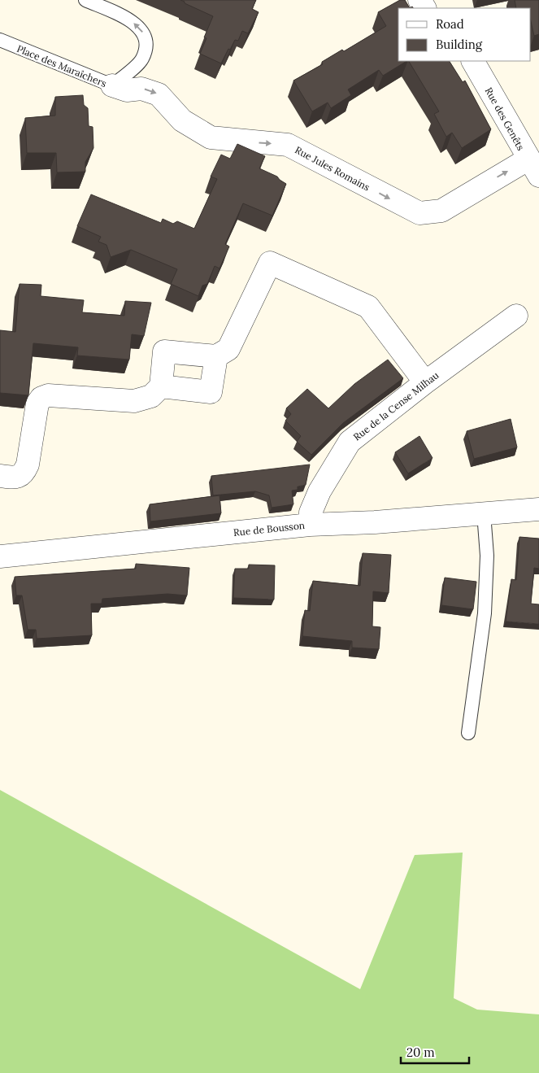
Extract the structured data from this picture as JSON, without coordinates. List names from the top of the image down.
{
  "streets": {
    "street": [
      "Rue des Genêts",
      "Rue Jules Romains",
      "Rue de la Cense Milhau",
      "Rue de Bousson"
    ],
    "lane": ["Place des Maraîchers"]
  },
  "crossings": [
    ["Place des Maraîchers", "Rue Jules Romains"],
    ["Rue des Genêts", "Rue Jules Romains"],
    ["Rue de la Cense Milhau", "Rue de Bousson"]
  ],
  "one_way": ["Rue Jules Romains"],
  "legend": ["Road", "Building"],
  "scale_bar": "20 m"
}
